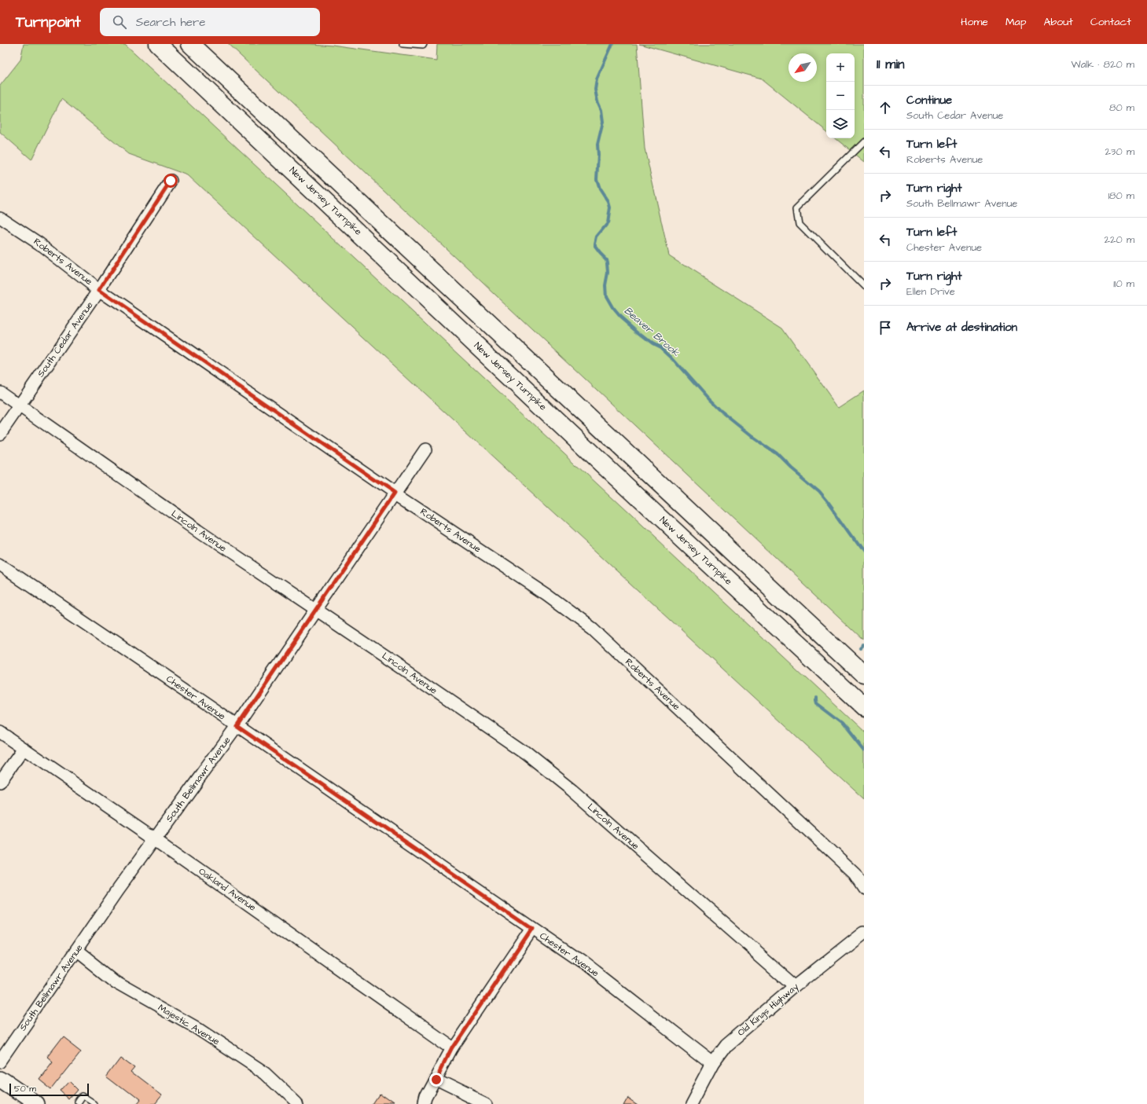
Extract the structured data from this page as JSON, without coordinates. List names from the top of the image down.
{
  "streets": {
    "highway": ["New Jersey Turnpike"],
    "street": [
      "Roberts Avenue",
      "South Cedar Avenue",
      "Lincoln Avenue",
      "Chester Avenue",
      "South Bellmawr Avenue",
      "Oakland Avenue",
      "Old Kings Highway",
      "Majestic Avenue"
    ]
  },
  "crossings": [
    ["Roberts Avenue", "South Cedar Avenue"],
    ["Roberts Avenue", "South Bellmawr Avenue"],
    ["South Cedar Avenue", "Lincoln Avenue"],
    ["Lincoln Avenue", "South Bellmawr Avenue"],
    ["Lincoln Avenue", "Old Kings Highway"],
    ["Chester Avenue", "South Bellmawr Avenue"],
    ["Chester Avenue", "Old Kings Highway"],
    ["South Bellmawr Avenue", "Oakland Avenue"],
    ["South Bellmawr Avenue", "Majestic Avenue"]
  ],
  "water": ["Beaver Brook"],
  "scale_bar": "50 m",
  "north": "bottom left",
  "page": {
    "header": "Turnpoint",
    "search": "Search here",
    "nav": [
      "Home",
      "Map",
      "About",
      "Contact"
    ],
    "heading": ["11 min", "Walk · 820 m"],
    "map_buttons": ["+", "−"],
    "list": [
      ["Continue", "South Cedar Avenue", "80 m"],
      ["Turn left", "Roberts Avenue", "230 m"],
      ["Turn right", "South Bellmawr Avenue", "180 m"],
      ["Turn left", "Chester Avenue", "220 m"],
      ["Turn right", "Ellen Drive", "110 m"],
      "Arrive at destination"
    ],
    "scale": "50 m"
  }
}
